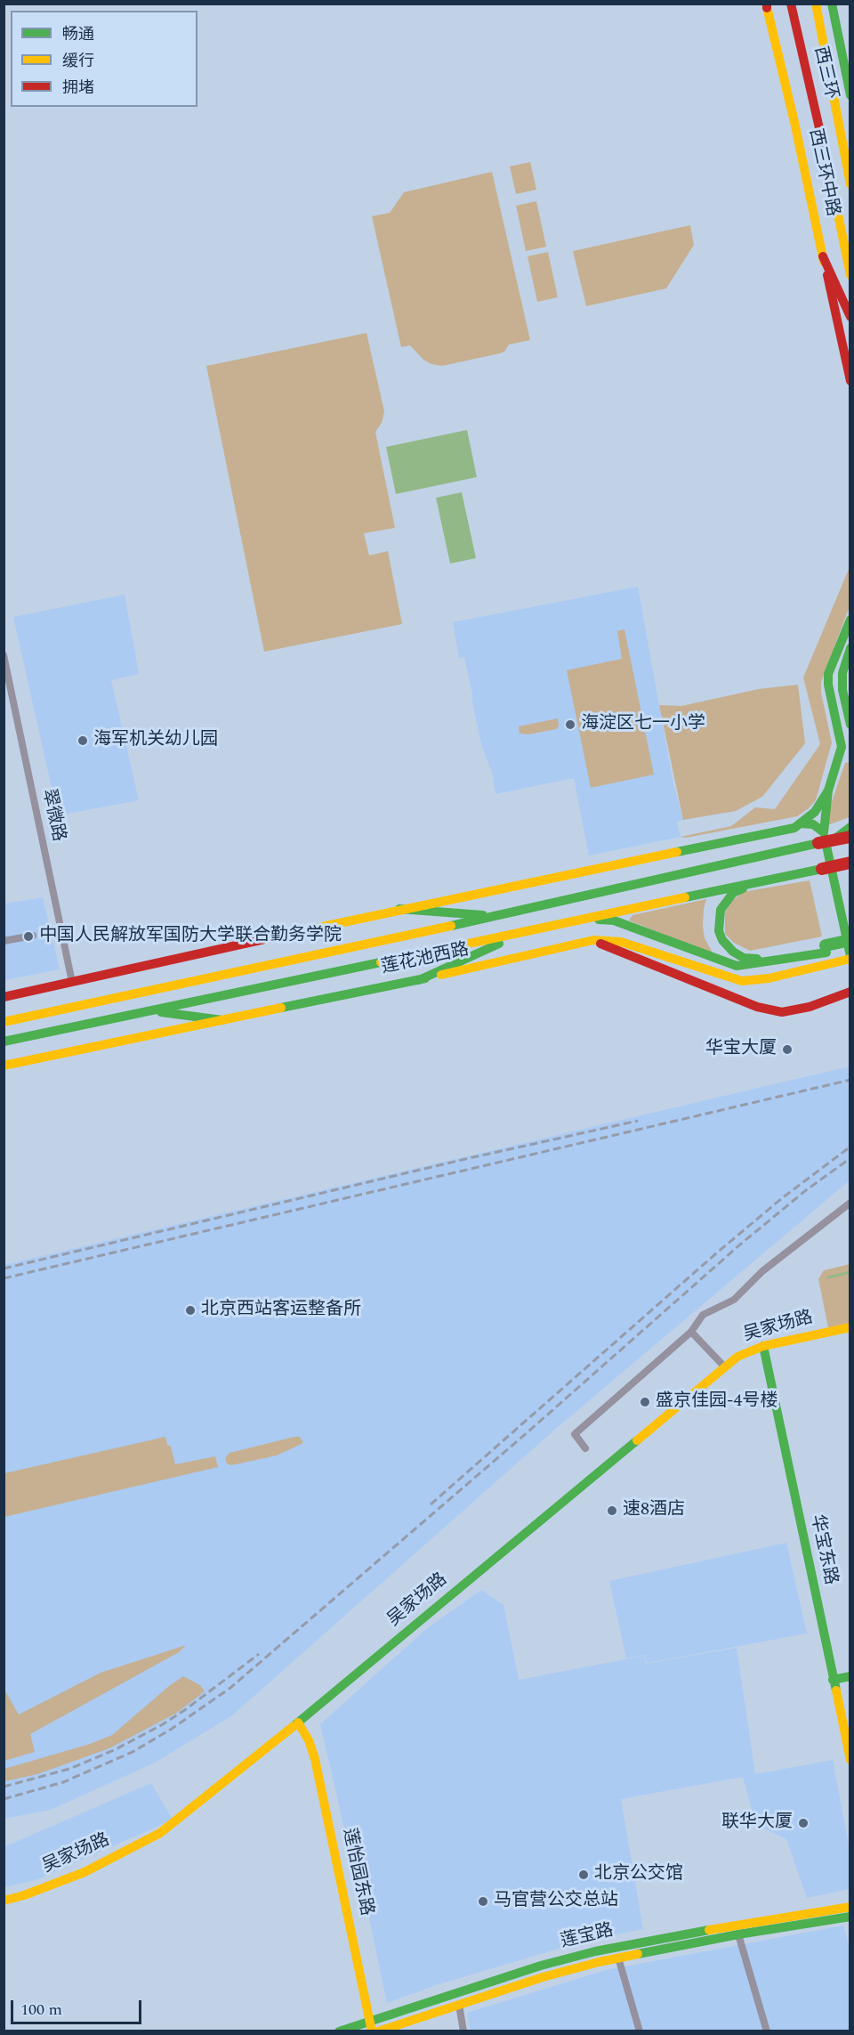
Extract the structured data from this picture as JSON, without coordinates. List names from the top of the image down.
{
  "streets": {
    "main road": [
      "西三环",
      "西三环中路",
      "莲花池西路",
      "吴家场路",
      "华宝东路",
      "莲怡园东路",
      "莲宝路"
    ],
    "street": ["翠微路"]
  },
  "crossings": [
    ["吴家场路", "华宝东路"],
    ["吴家场路", "莲怡园东路"],
    ["莲怡园东路", "莲宝路"]
  ],
  "places": [
    "海淀区七一小学",
    "海军机关幼儿园",
    "中国人民解放军国防大学联合勤务学院",
    "华宝大厦",
    "北京西站客运整备所",
    "盛京佳园-4号楼",
    "速8酒店",
    "联华大厦",
    "北京公交馆",
    "马官营公交总站"
  ],
  "legend": ["畅通", "缓行", "拥堵"],
  "scale_bar": "100 m"
}
